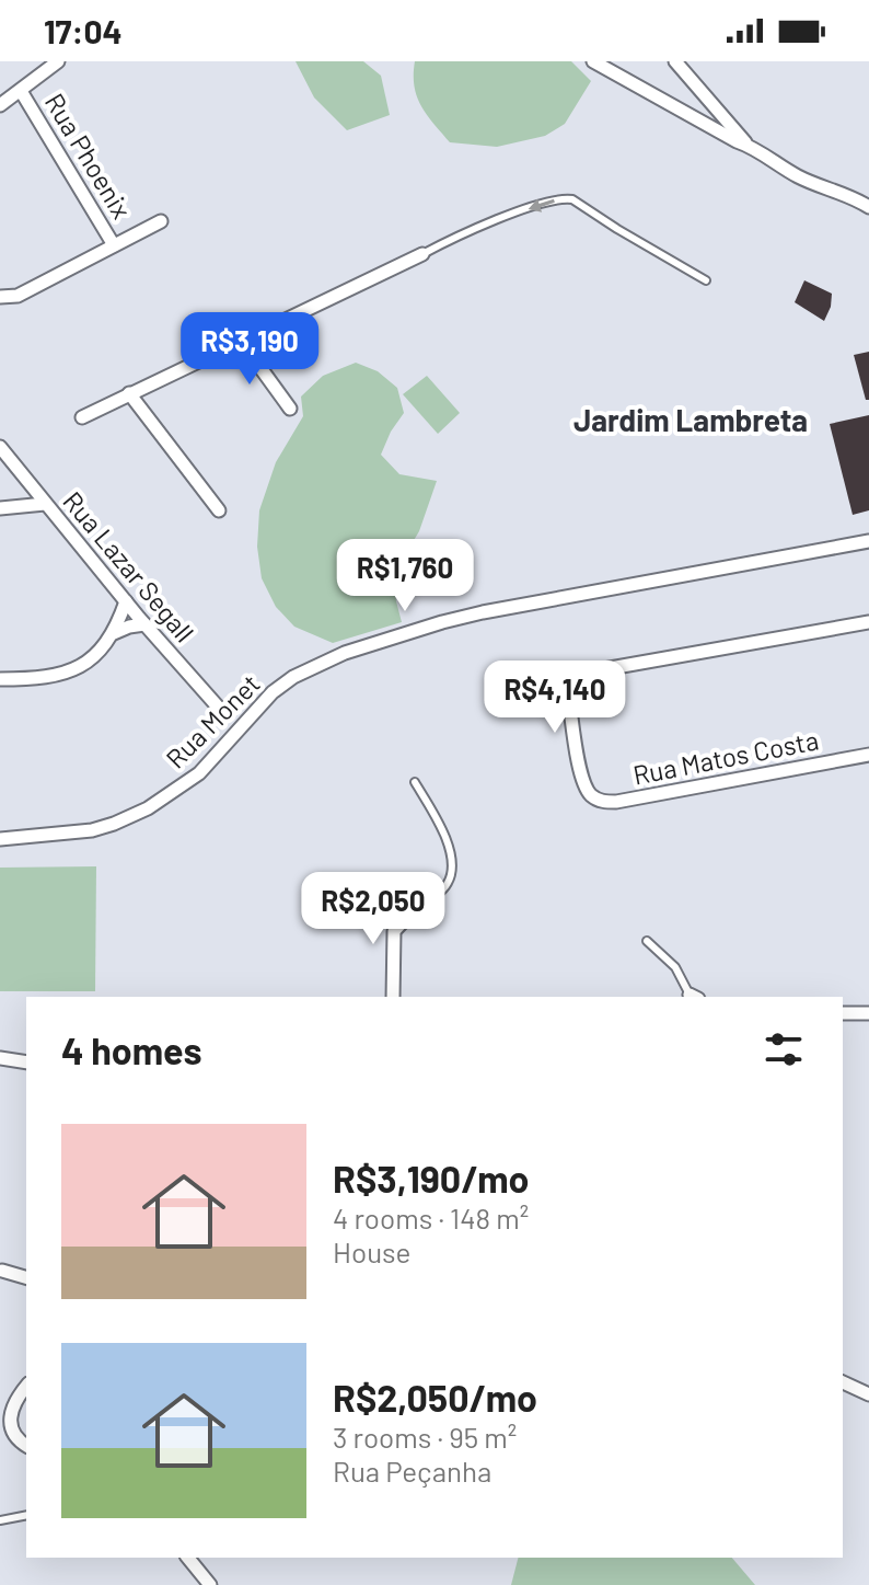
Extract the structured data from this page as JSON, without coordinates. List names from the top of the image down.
{
  "streets": {
    "street": [
      "Rua Phoenix",
      "Rua Lazar Segall",
      "Rua Monet",
      "Rua Matos Costa"
    ]
  },
  "districts": ["Jardim Lambreta"],
  "page": {
    "status": "17:04",
    "price": [
      "R$3,190",
      "R$1,760",
      "R$4,140",
      "R$2,050"
    ],
    "heading": "4 homes",
    "list": [
      {
        "name": "R$3,190/mo",
        "note": "4 rooms · 148 m² · House"
      },
      {
        "name": "R$2,050/mo",
        "note": "3 rooms · 95 m² · Rua Peçanha"
      }
    ]
  }
}
